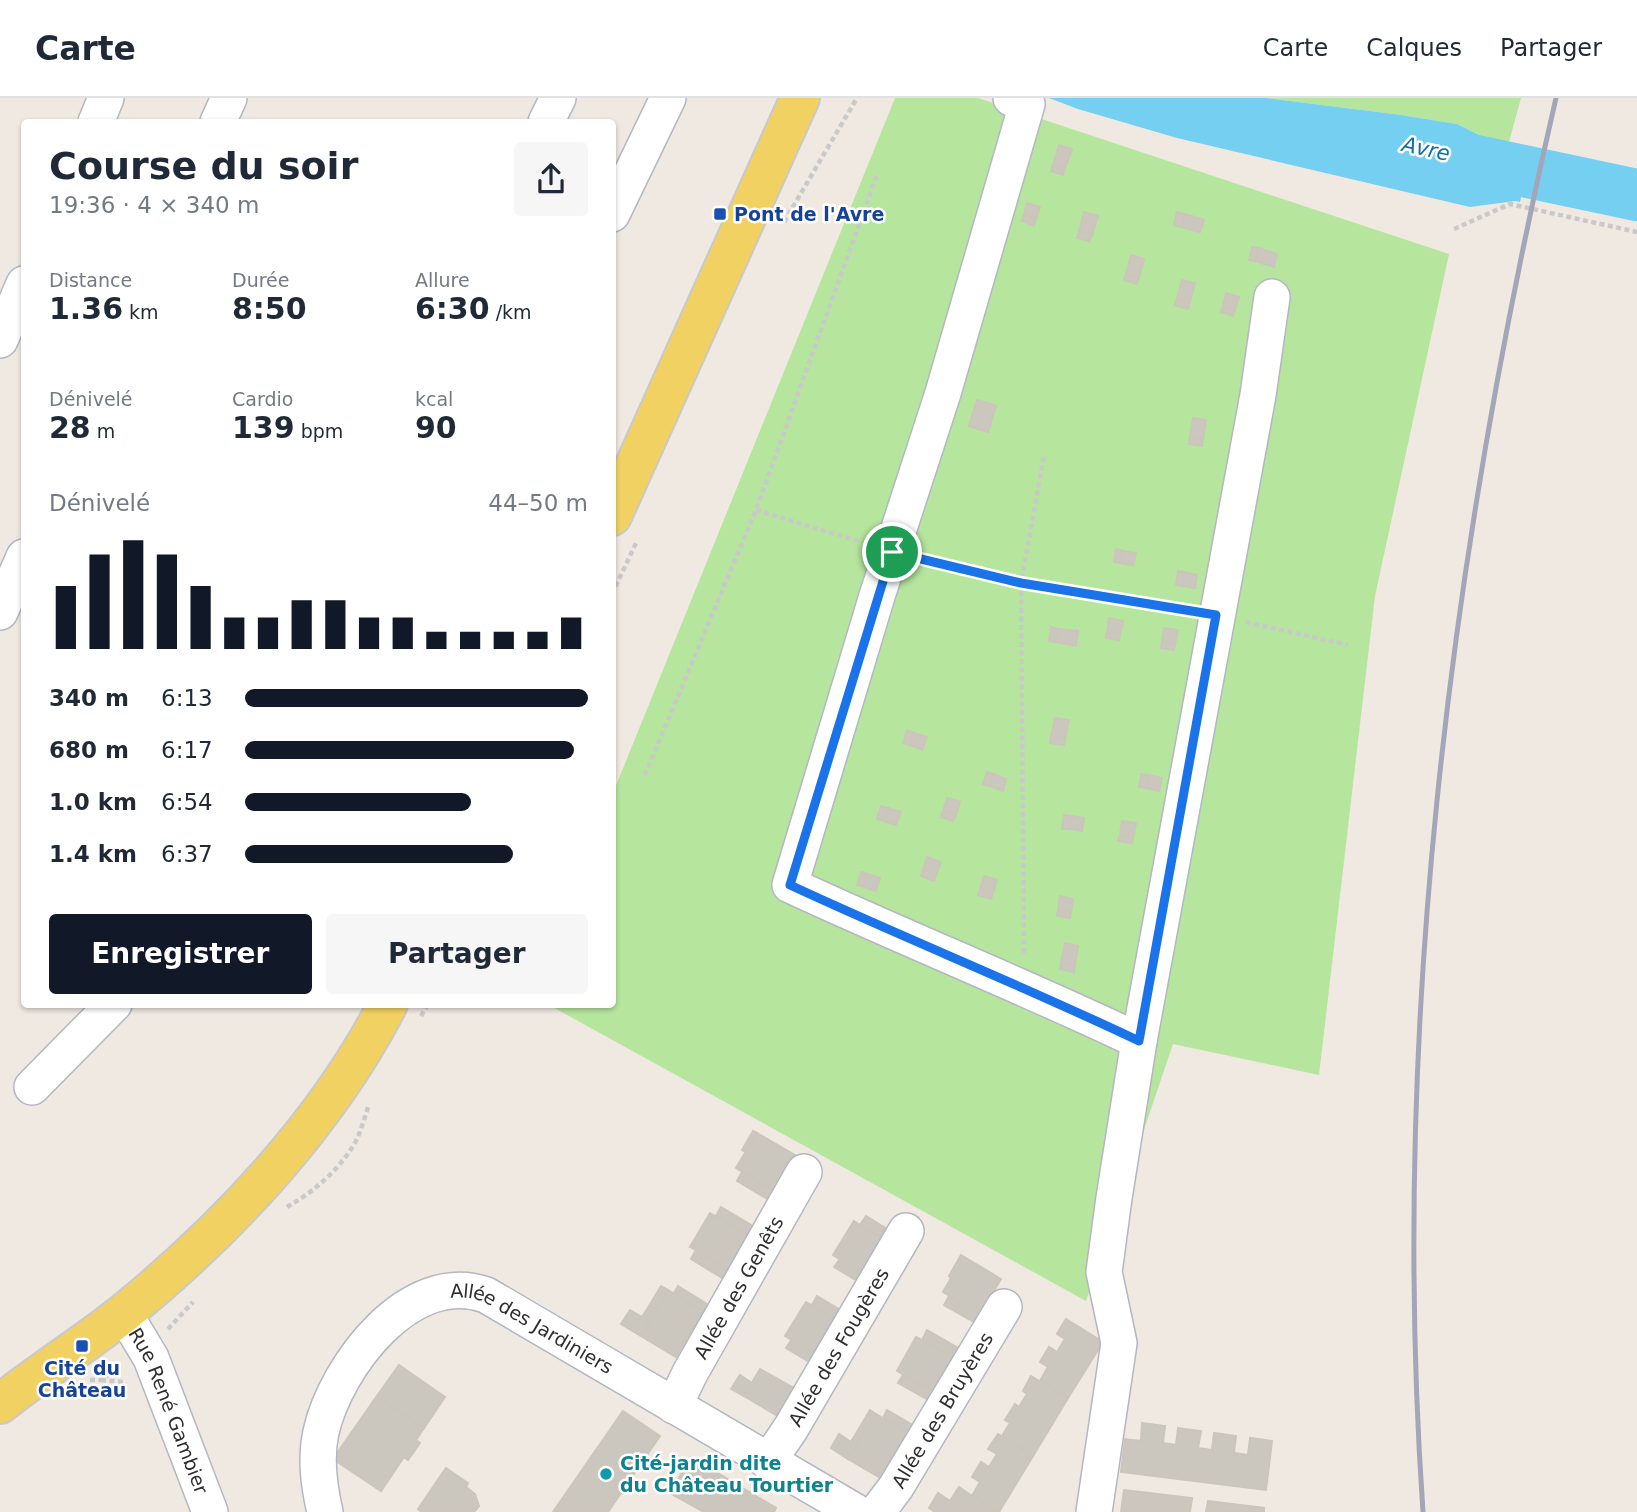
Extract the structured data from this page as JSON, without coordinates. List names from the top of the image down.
{
  "streets": {
    "street": [
      "Allée des Genêts",
      "Allée des Jardiniers",
      "Allée des Fougères",
      "Allée des Bruyères",
      "Rue René Gambier"
    ]
  },
  "crossings": [
    ["Allée des Genêts", "Allée des Jardiniers"],
    ["Allée des Jardiniers", "Allée des Fougères"]
  ],
  "water": ["Avre"],
  "places": {
    "transit": ["Pont de l'Avre", "Cité du Château"],
    "other": ["Cité-jardin dite du Château Tourtier"]
  },
  "page": {
    "header": "Carte",
    "nav": ["Carte", "Calques", "Partager"],
    "heading": ["Course du soir", "19:36 · 4 × 340 m"],
    "stats": [
      ["Distance", "1.36 km"],
      ["Durée", "8:50"],
      ["Allure", "6:30 /km"],
      ["Dénivelé", "28 m"],
      ["Cardio", "139 bpm"],
      ["kcal", "90"]
    ],
    "chart": ["Dénivelé", "44–50 m"],
    "list": [
      {
        "name": "340 m",
        "note": "6:13"
      },
      {
        "name": "680 m",
        "note": "6:17"
      },
      {
        "name": "1.0 km",
        "note": "6:54"
      },
      {
        "name": "1.4 km",
        "note": "6:37"
      }
    ],
    "buttons": ["Enregistrer", "Partager"]
  }
}
